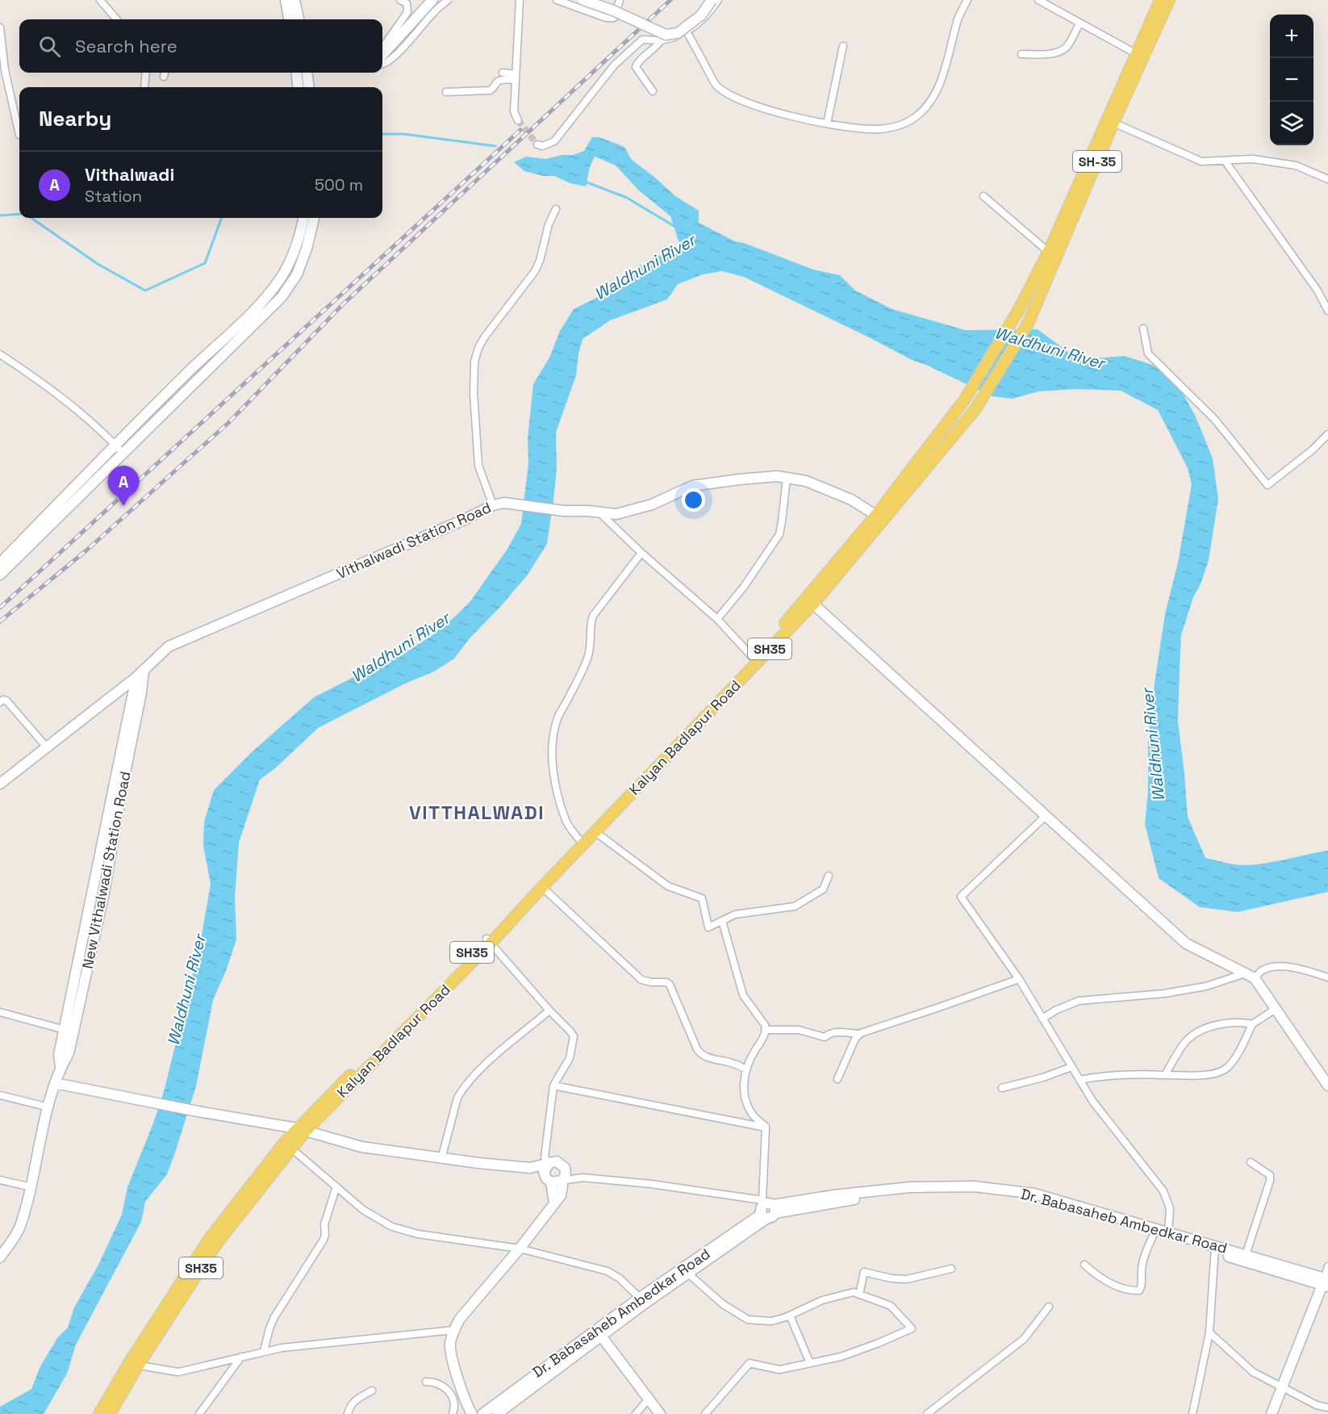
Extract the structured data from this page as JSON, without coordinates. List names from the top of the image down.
{
  "streets": {
    "main road": ["SH-35", "SH35", "Kalyan Badlapur Road"],
    "street": ["Vithalwadi Station Road", "New Vithalwadi Station Road", "Dr. Babasaheb Ambedkar Road"]
  },
  "crossings": [
    ["Vithalwadi Station Road", "Kalyan Badlapur Road"],
    ["Vithalwadi Station Road", "New Vithalwadi Station Road"]
  ],
  "districts": ["VITTHALWADI"],
  "water": ["Waldhuni River"],
  "page": {
    "map_buttons": ["+", "−"],
    "search": "Search here",
    "heading": "Nearby",
    "list": [
      {
        "mark": "A",
        "name": "Vithalwadi",
        "note": "Station",
        "value": "500 m"
      }
    ],
    "pins": "A"
  }
}
